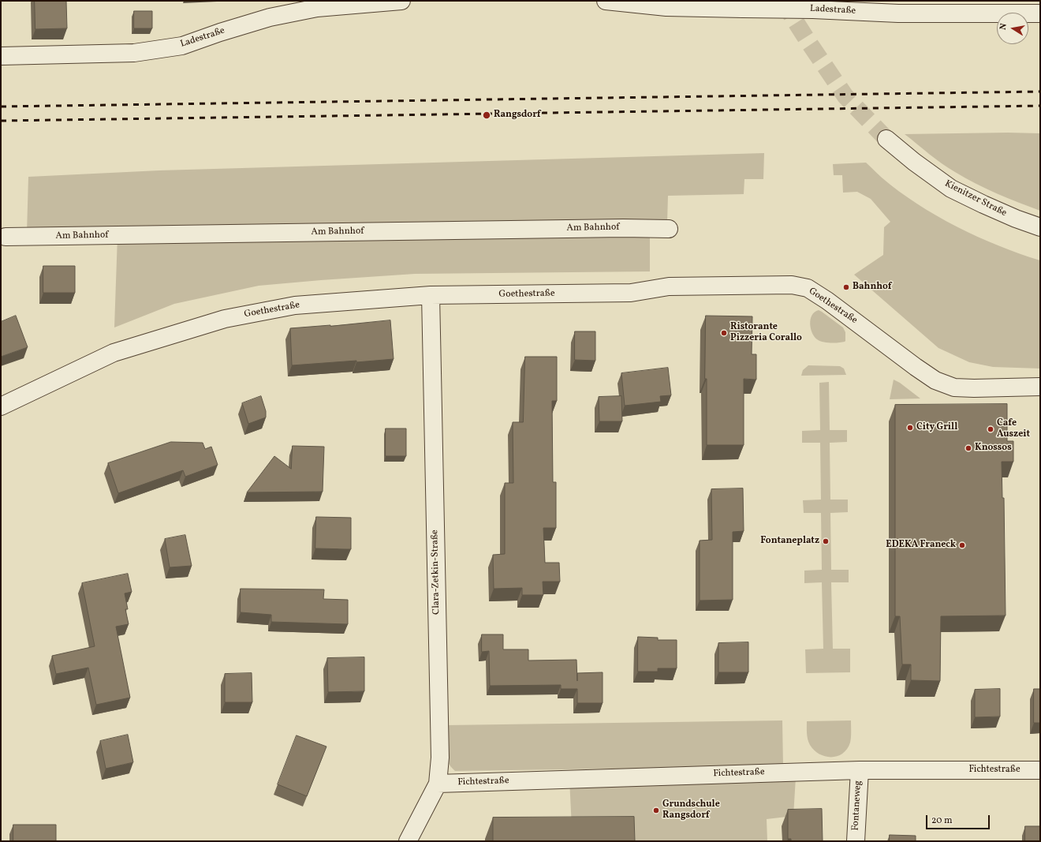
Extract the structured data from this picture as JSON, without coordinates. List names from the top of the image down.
{
  "streets": {
    "street": [
      "Ladestraße",
      "Kienitzer Straße",
      "Am Bahnhof",
      "Goethestraße",
      "Clara-Zetkin-Straße",
      "Fichtestraße",
      "Fontaneweg"
    ]
  },
  "crossings": [
    ["Goethestraße", "Clara-Zetkin-Straße"],
    ["Clara-Zetkin-Straße", "Fichtestraße"],
    ["Fichtestraße", "Fontaneweg"]
  ],
  "places": [
    "Rangsdorf",
    "Bahnhof",
    "Ristorante Pizzeria Corallo",
    "City Grill",
    "Cafe Auszeit",
    "Knossos",
    "Fontaneplatz",
    "EDEKA Franeck",
    "Grundschule Rangsdorf"
  ],
  "scale_bar": "20 m",
  "north": "left"
}
